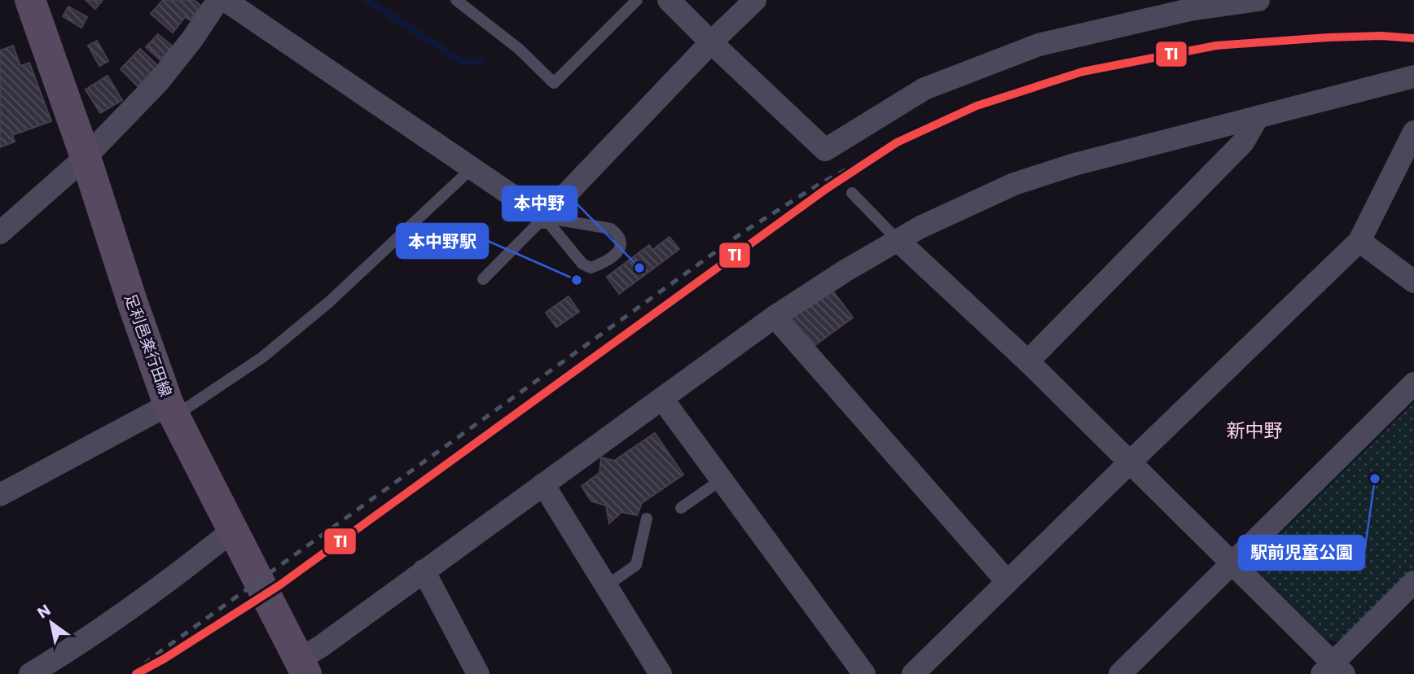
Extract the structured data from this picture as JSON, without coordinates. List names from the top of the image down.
{
  "streets": {
    "main road": ["足利邑楽行田線"]
  },
  "districts": ["新中野"],
  "places": ["本中野", "本中野駅", "駅前児童公園"],
  "lines": ["transit line TI"],
  "north": "top left"
}
